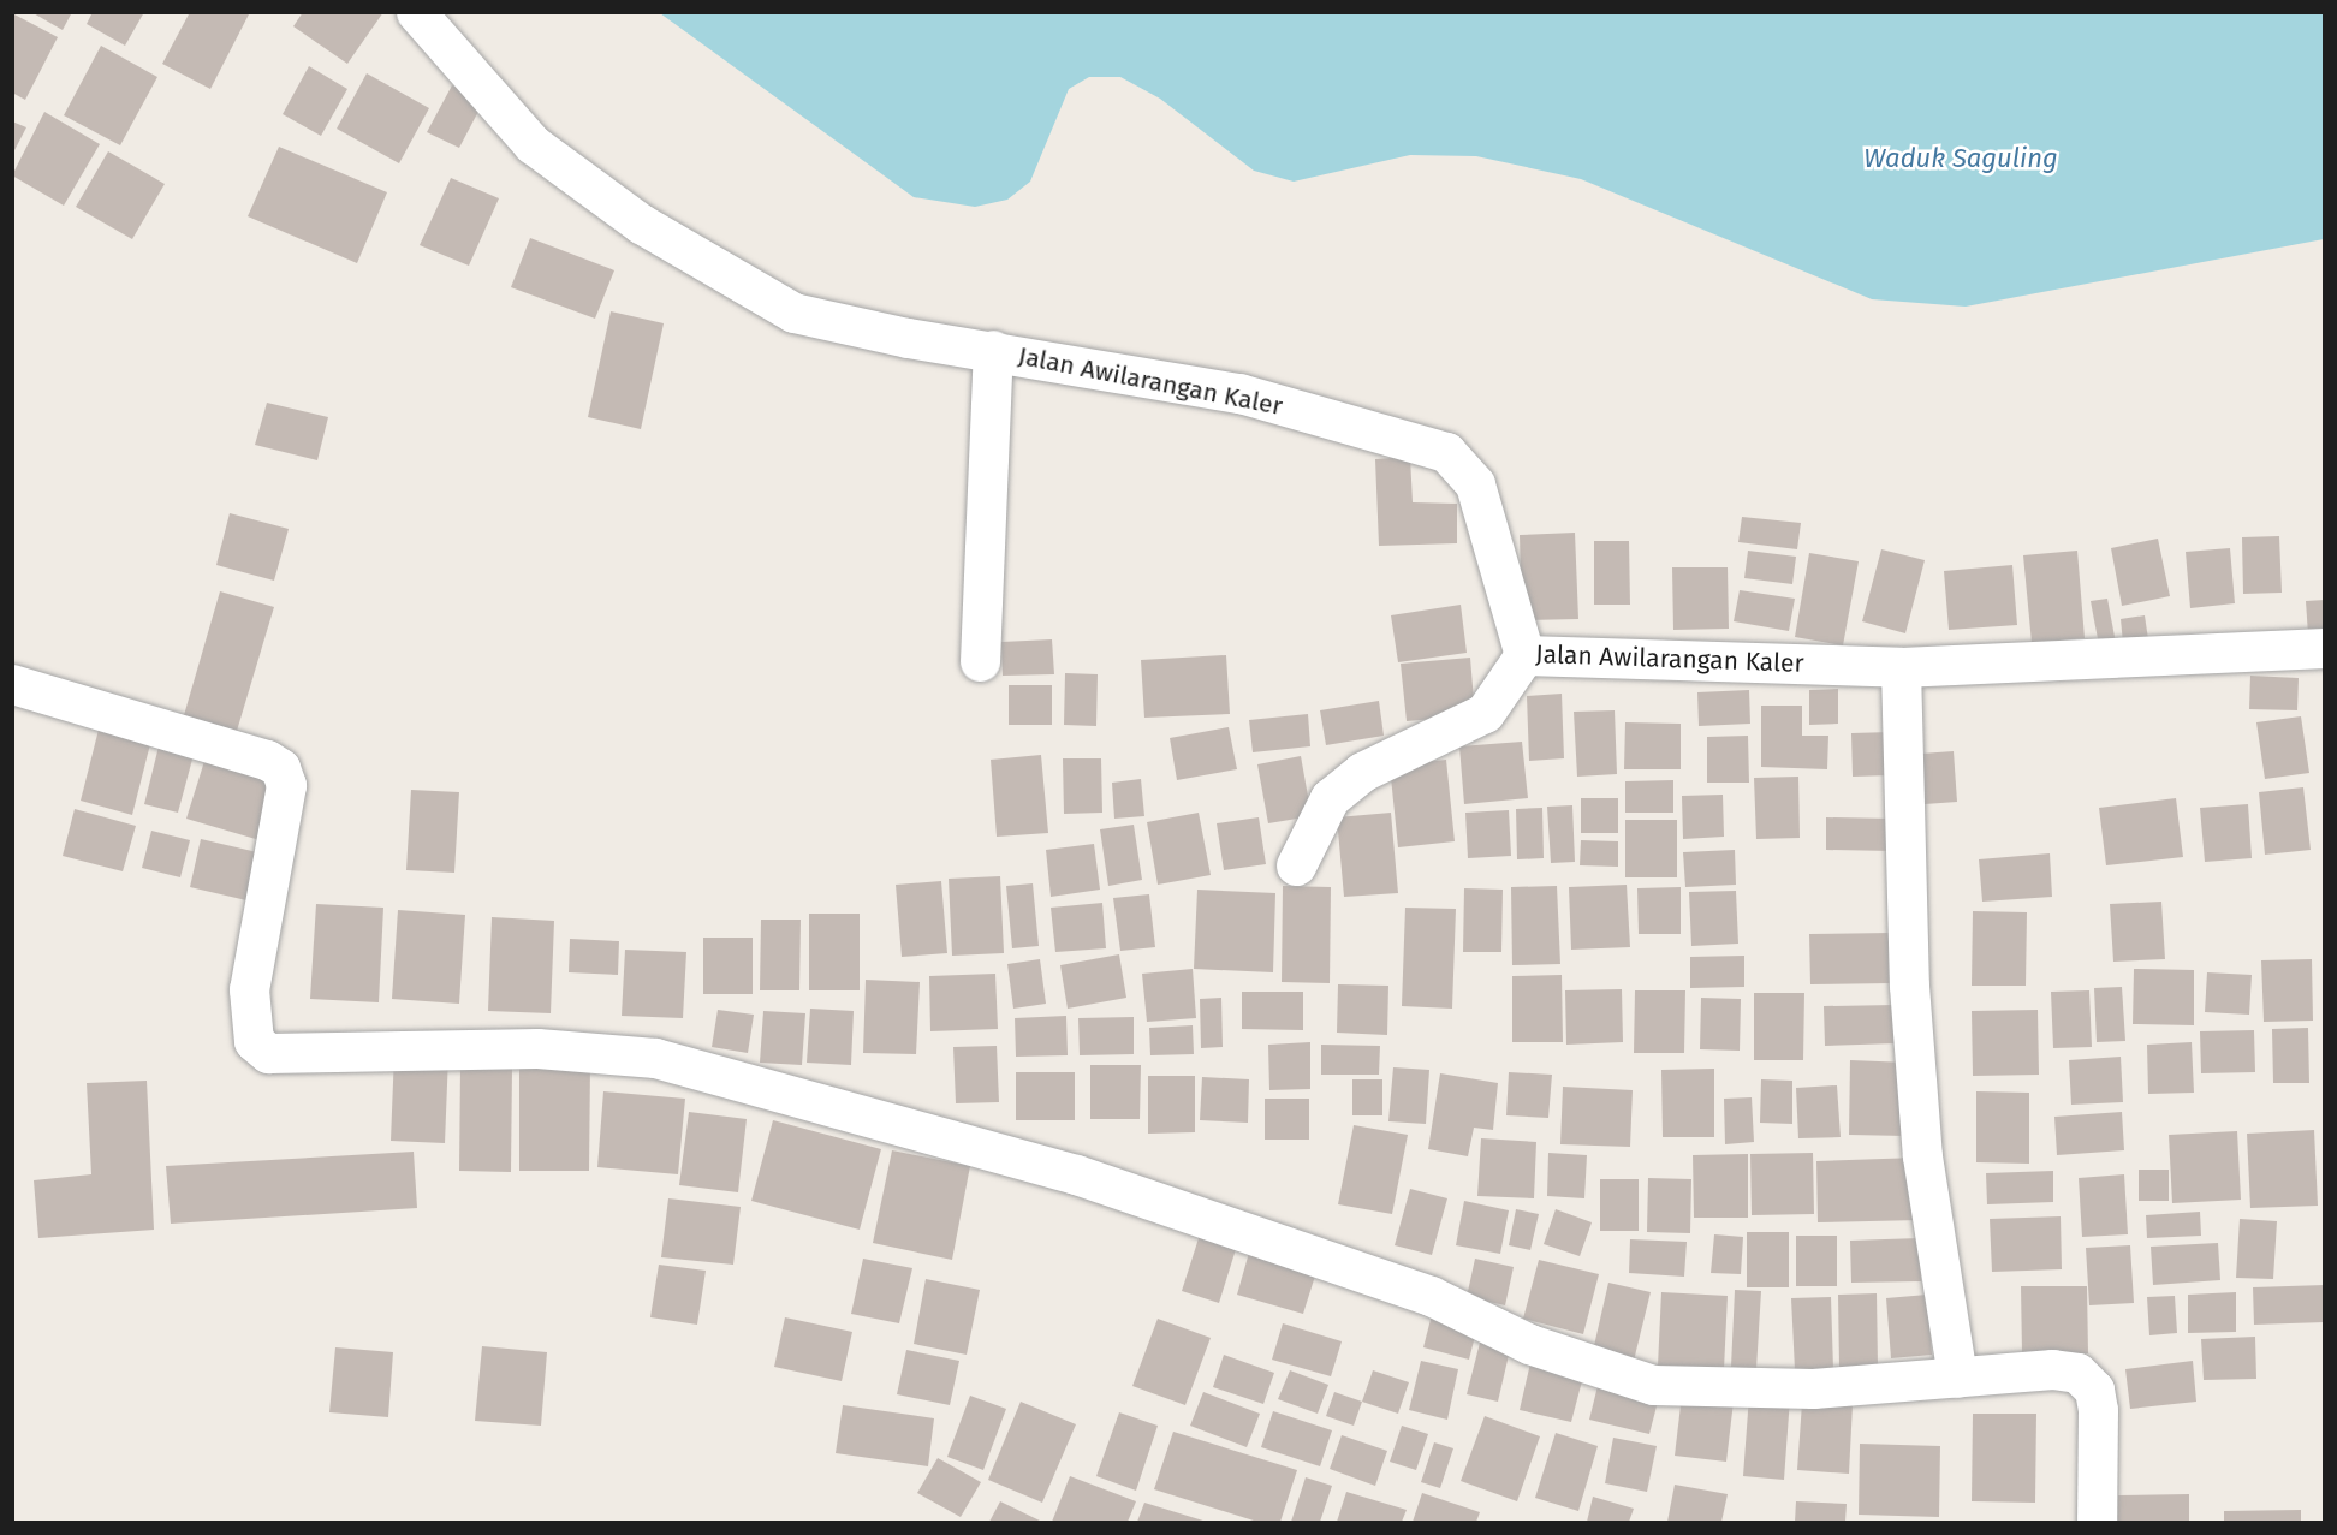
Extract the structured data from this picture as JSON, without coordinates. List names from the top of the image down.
{
  "streets": {
    "street": ["Jalan Awilarangan Kaler"]
  },
  "water": ["Waduk Saguling"]
}
